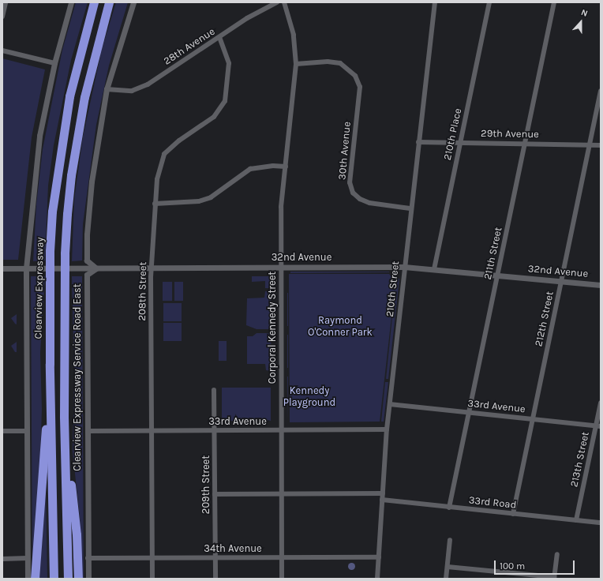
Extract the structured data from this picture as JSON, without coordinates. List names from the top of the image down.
{
  "streets": {
    "highway": ["Clearview Expressway"],
    "street": [
      "28th Avenue",
      "210th Place",
      "29th Avenue",
      "30th Avenue",
      "211th Street",
      "32nd Avenue",
      "210th Street",
      "208th Street",
      "212th Street",
      "Corporal Kennedy Street",
      "Clearview Expressway Service Road East",
      "33rd Avenue",
      "213th Street",
      "209th Street",
      "33rd Road",
      "34th Avenue"
    ]
  },
  "crossings": [
    ["28th Avenue", "208th Street"],
    ["210th Place", "29th Avenue"],
    ["210th Place", "32nd Avenue"],
    ["29th Avenue", "211th Street"],
    ["29th Avenue", "210th Street"],
    ["29th Avenue", "212th Street"],
    ["30th Avenue", "210th Street"],
    ["30th Avenue", "Corporal Kennedy Street"],
    ["211th Street", "32nd Avenue"],
    ["211th Street", "33rd Avenue"],
    ["211th Street", "33rd Road"],
    ["32nd Avenue", "Clearview Expressway"],
    ["32nd Avenue", "210th Street"],
    ["32nd Avenue", "208th Street"],
    ["32nd Avenue", "212th Street"],
    ["32nd Avenue", "Corporal Kennedy Street"],
    ["32nd Avenue", "Clearview Expressway Service Road East"],
    ["210th Street", "33rd Avenue"],
    ["210th Street", "33rd Road"],
    ["210th Street", "34th Avenue"],
    ["208th Street", "33rd Avenue"],
    ["208th Street", "34th Avenue"],
    ["212th Street", "33rd Avenue"],
    ["212th Street", "33rd Road"],
    ["Corporal Kennedy Street", "33rd Avenue"],
    ["Corporal Kennedy Street", "34th Avenue"],
    ["Clearview Expressway Service Road East", "33rd Avenue"],
    ["Clearview Expressway Service Road East", "34th Avenue"],
    ["33rd Avenue", "213th Street"],
    ["33rd Avenue", "209th Street"],
    ["213th Street", "33rd Road"],
    ["209th Street", "34th Avenue"]
  ],
  "parks": ["Raymond O'Conner Park", "Kennedy Playground"],
  "scale_bar": "100 m",
  "north": "top"
}
